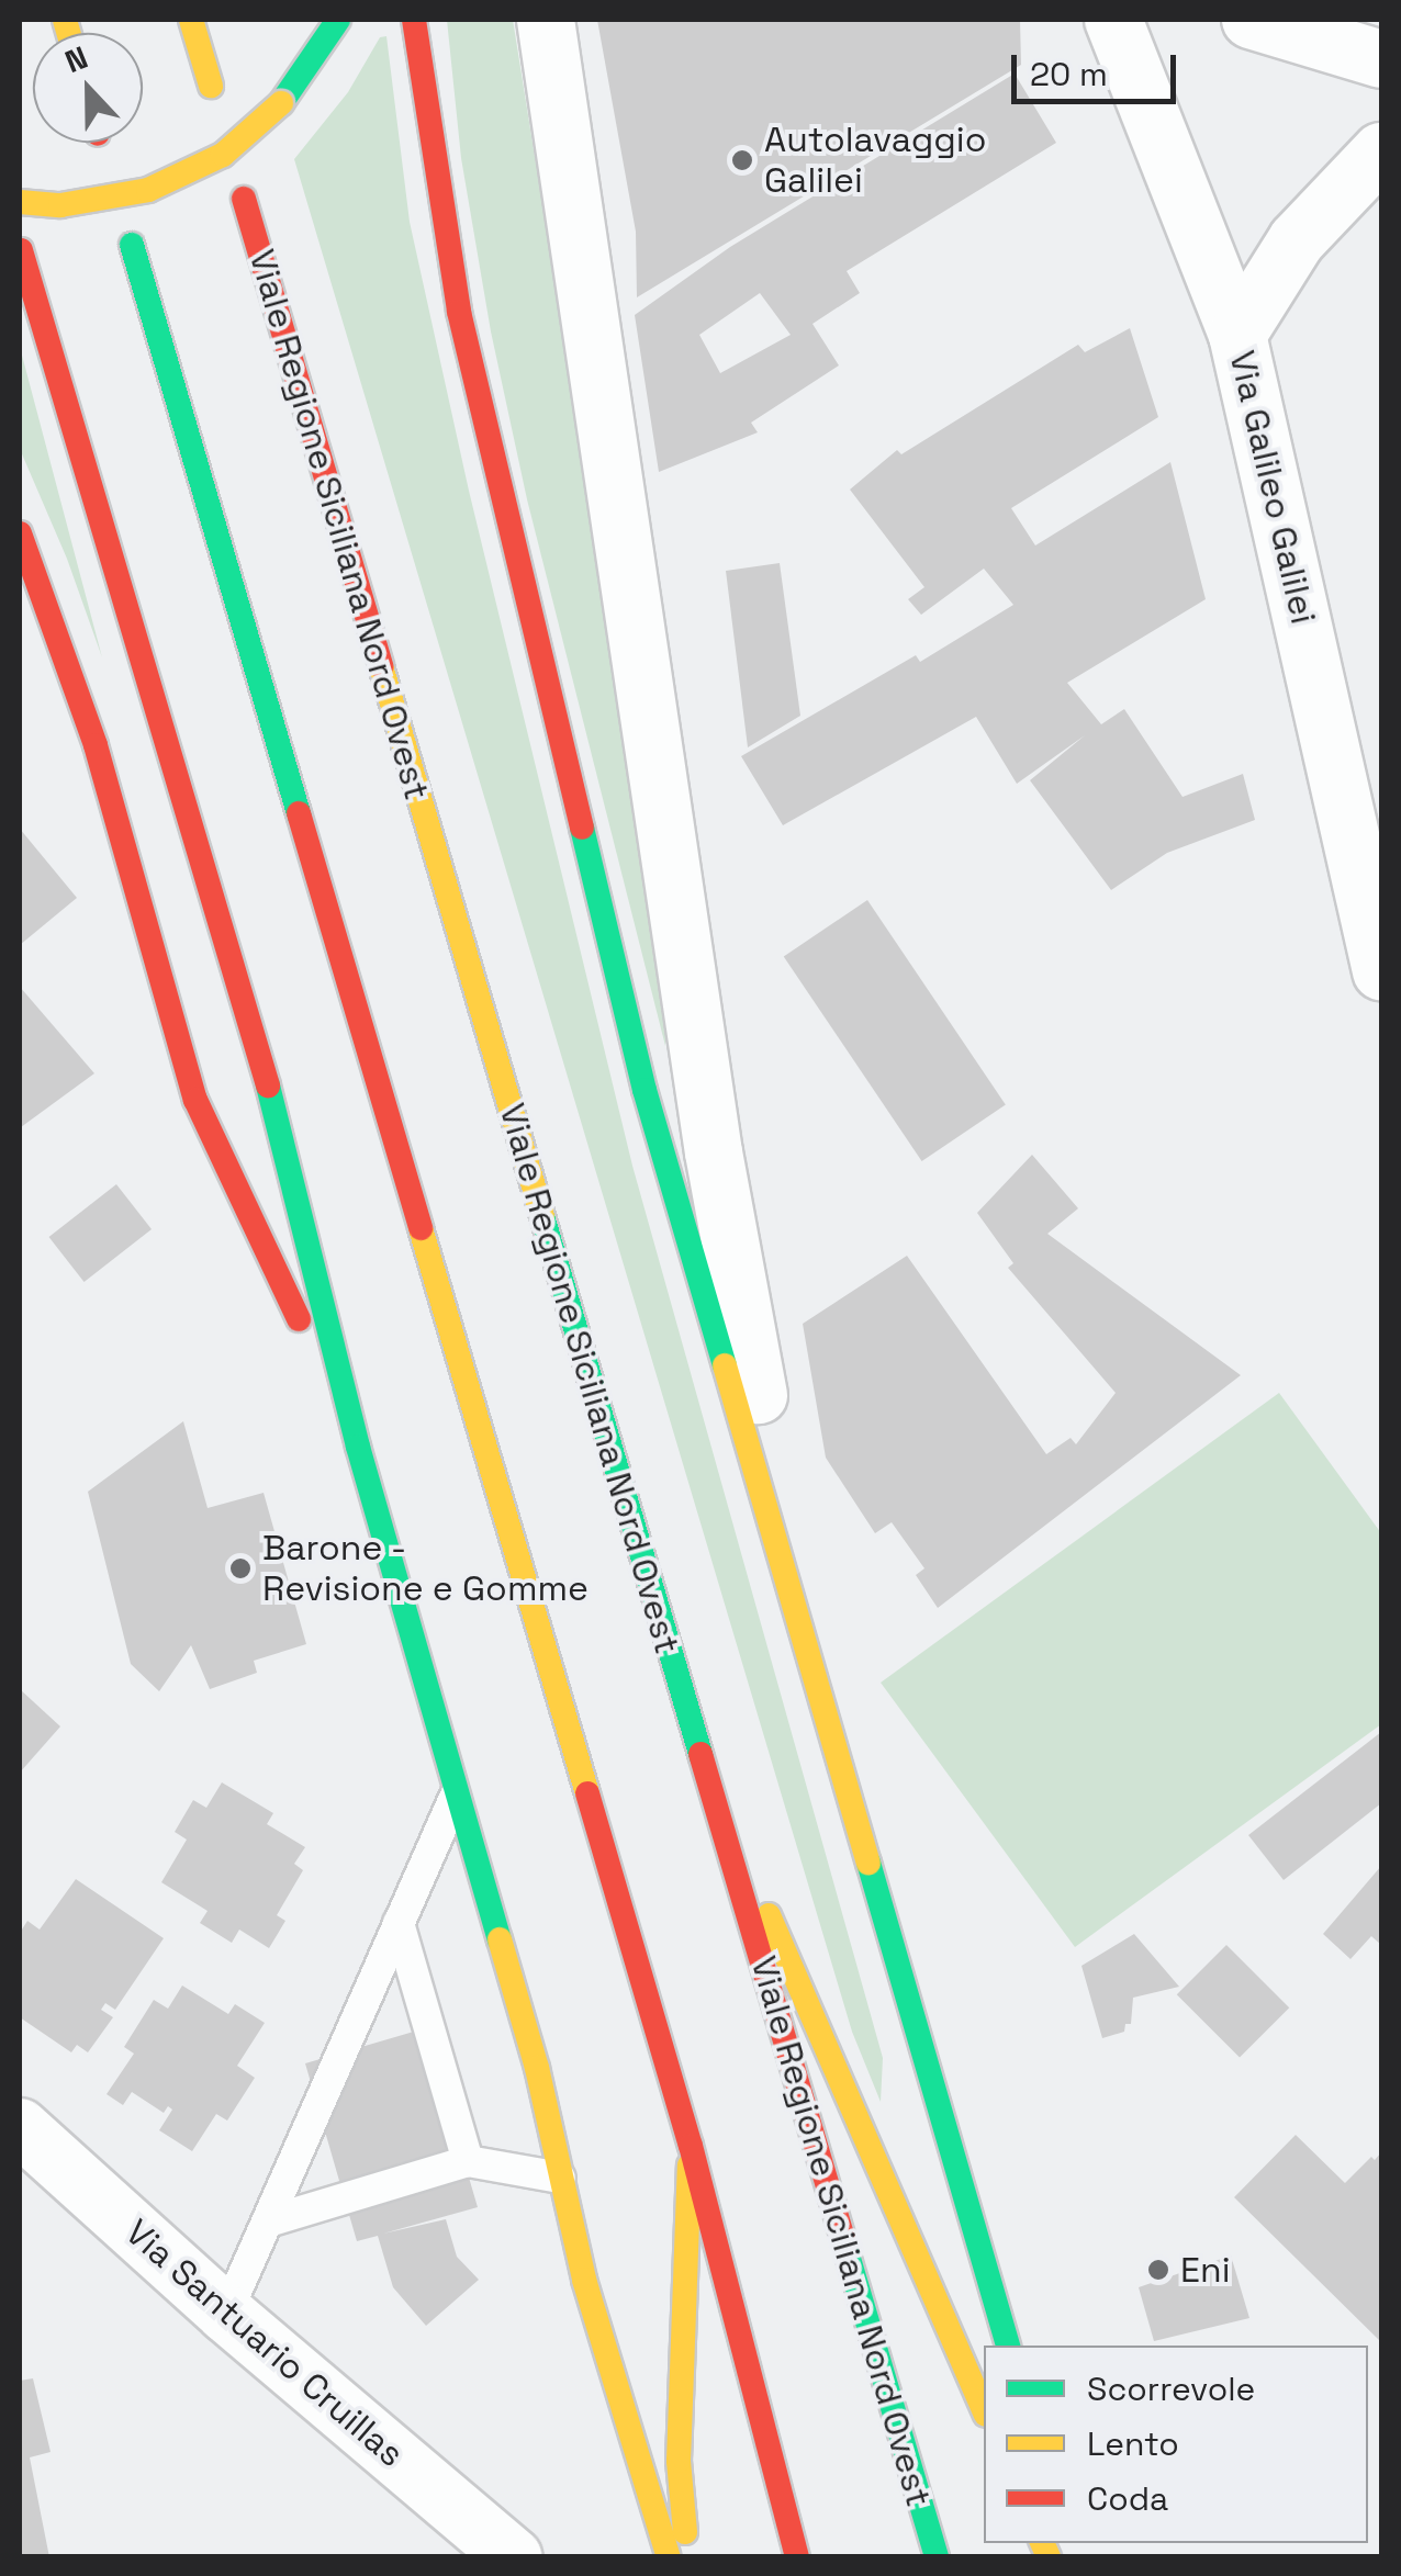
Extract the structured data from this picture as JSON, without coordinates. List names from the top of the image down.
{
  "streets": {
    "street": ["Via Galileo Galilei", "Viale Regione Siciliana Nord Ovest", "Via Santuario Cruillas"]
  },
  "places": ["Autolavaggio Galilei", "Barone - Revisione e Gomme", "Eni"],
  "legend": ["Scorrevole", "Lento", "Coda"],
  "scale_bar": "20 m",
  "north": "top"
}
